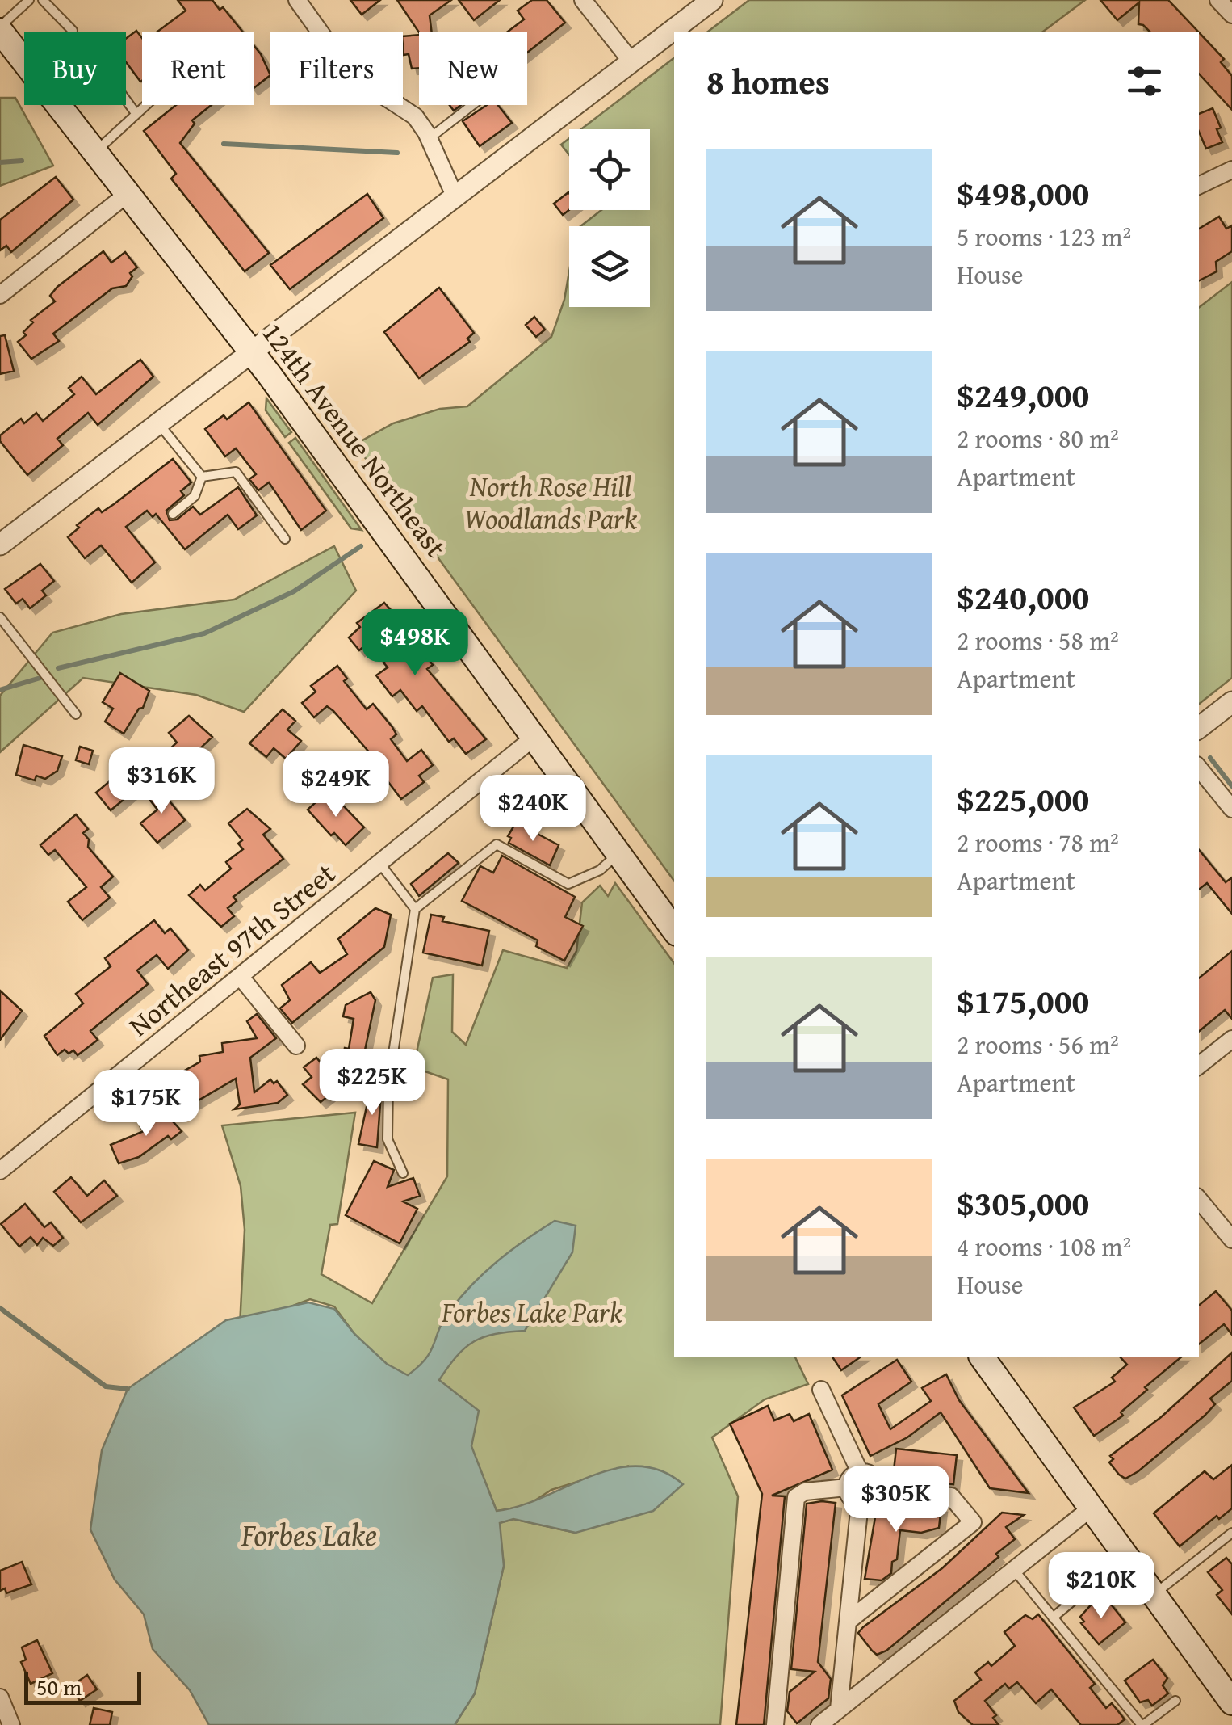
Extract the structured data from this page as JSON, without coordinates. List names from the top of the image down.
{
  "streets": {
    "main road": ["124th Avenue Northeast"],
    "street": ["Northeast 97th Street"]
  },
  "crossings": [
    ["124th Avenue Northeast", "Northeast 97th Street"]
  ],
  "water": ["Forbes Lake"],
  "parks": ["North Rose Hill Woodlands Park", "Forbes Lake Park"],
  "scale_bar": "50 m",
  "page": {
    "chip": [
      "Buy",
      "Rent",
      "Filters",
      "New"
    ],
    "heading": "8 homes",
    "list": [
      {
        "name": "$498,000",
        "note": "5 rooms · 123 m² · House"
      },
      {
        "name": "$249,000",
        "note": "2 rooms · 80 m² · Apartment"
      },
      {
        "name": "$240,000",
        "note": "2 rooms · 58 m² · Apartment"
      },
      {
        "name": "$225,000",
        "note": "2 rooms · 78 m² · Apartment"
      },
      {
        "name": "$175,000",
        "note": "2 rooms · 56 m² · Apartment"
      },
      {
        "name": "$305,000",
        "note": "4 rooms · 108 m² · House"
      }
    ],
    "price": [
      "$498K",
      "$316K",
      "$249K",
      "$240K",
      "$225K",
      "$175K",
      "$305K",
      "$210K"
    ],
    "scale": "50 m"
  }
}
